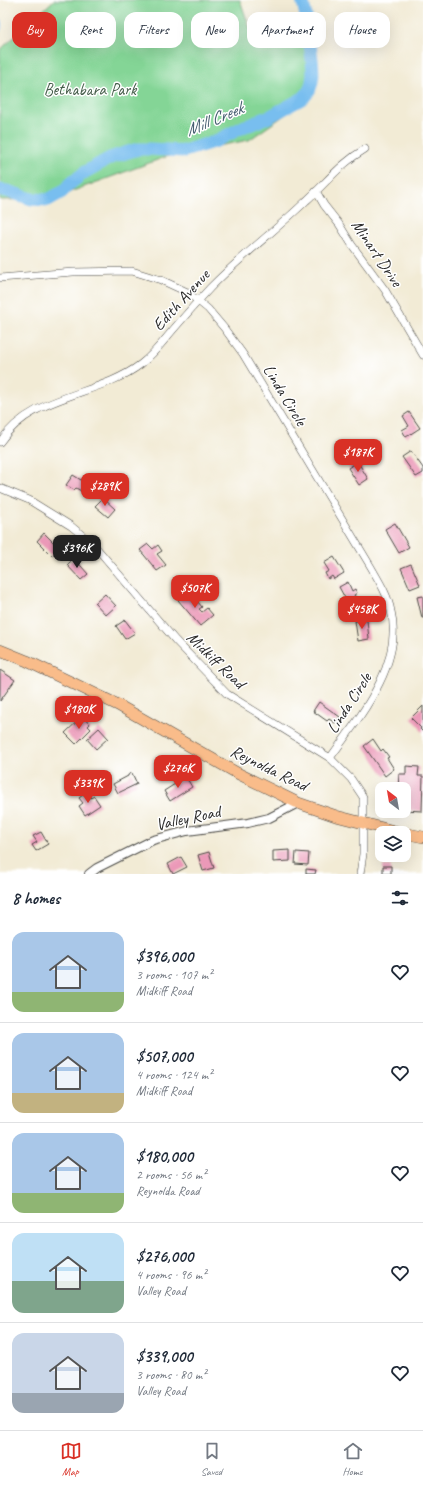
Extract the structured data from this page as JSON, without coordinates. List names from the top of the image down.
{
  "streets": {
    "main road": ["Reynolda Road"],
    "street": [
      "Minart Drive",
      "Edith Avenue",
      "Linda Circle",
      "Midkiff Road",
      "Valley Road"
    ]
  },
  "crossings": [
    ["Minart Drive", "Edith Avenue"],
    ["Edith Avenue", "Linda Circle"],
    ["Linda Circle", "Midkiff Road"],
    ["Midkiff Road", "Reynolda Road"],
    ["Reynolda Road", "Valley Road"]
  ],
  "water": ["Mill Creek"],
  "parks": ["Bethabara Park"],
  "north": "top left",
  "page": {
    "chip": [
      "Buy",
      "Rent",
      "Filters",
      "New",
      "Apartment",
      "House"
    ],
    "price": [
      "$187K",
      "$289K",
      "$396K",
      "$507K",
      "$458K",
      "$180K",
      "$276K",
      "$339K"
    ],
    "heading": "8 homes",
    "list": [
      {
        "name": "$396,000",
        "note": "3 rooms · 107 m² · Midkiff Road"
      },
      {
        "name": "$507,000",
        "note": "4 rooms · 124 m² · Midkiff Road"
      },
      {
        "name": "$180,000",
        "note": "2 rooms · 56 m² · Reynolda Road"
      },
      {
        "name": "$276,000",
        "note": "4 rooms · 96 m² · Valley Road"
      },
      {
        "name": "$339,000",
        "note": "3 rooms · 80 m² · Valley Road"
      }
    ],
    "tabs": ["Map", "Saved", "Home"]
  }
}
